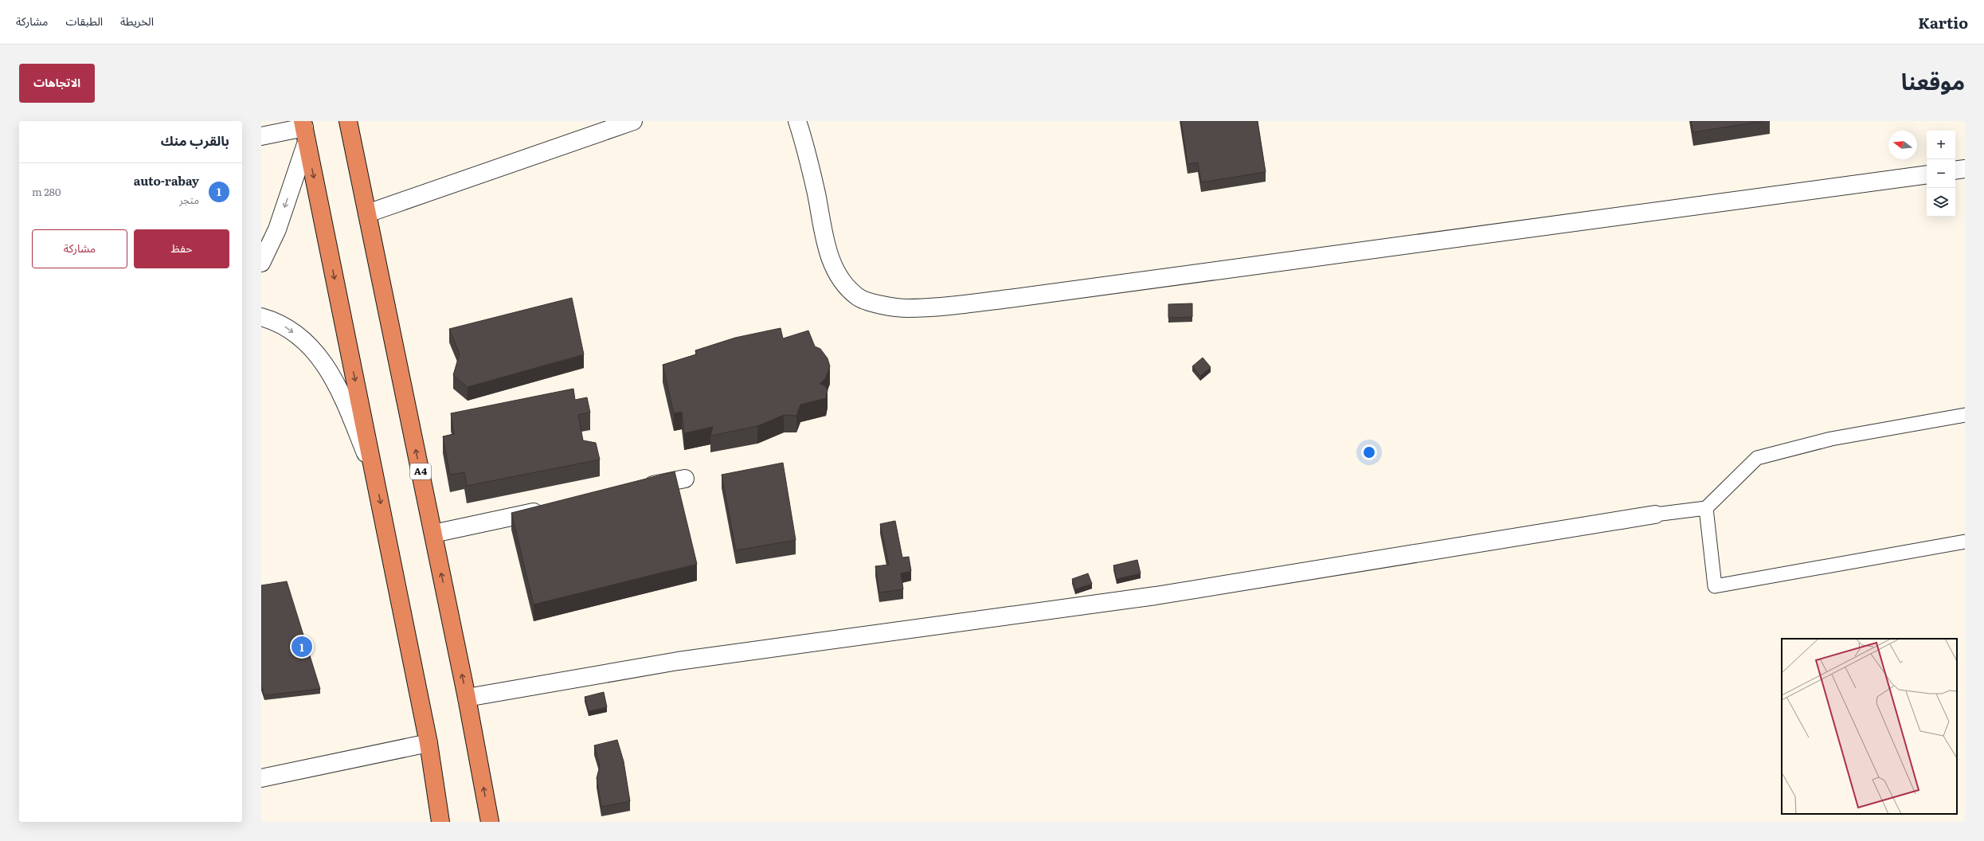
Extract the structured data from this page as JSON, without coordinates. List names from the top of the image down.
{
  "streets": {
    "highway": ["A4"]
  },
  "north": "left",
  "page": {
    "header": "Kartio",
    "nav": ["الخريطة", "الطبقات", "مشاركة"],
    "title": "موقعنا",
    "buttons": [
      "الاتجاهات",
      ["حفظ", "مشاركة"]
    ],
    "heading": "بالقرب منك",
    "map_buttons": ["+", "−"],
    "list": [
      {
        "mark": "1",
        "name": "auto-rabay",
        "note": "متجر",
        "value": "280 m"
      }
    ],
    "pins": "1"
  }
}
